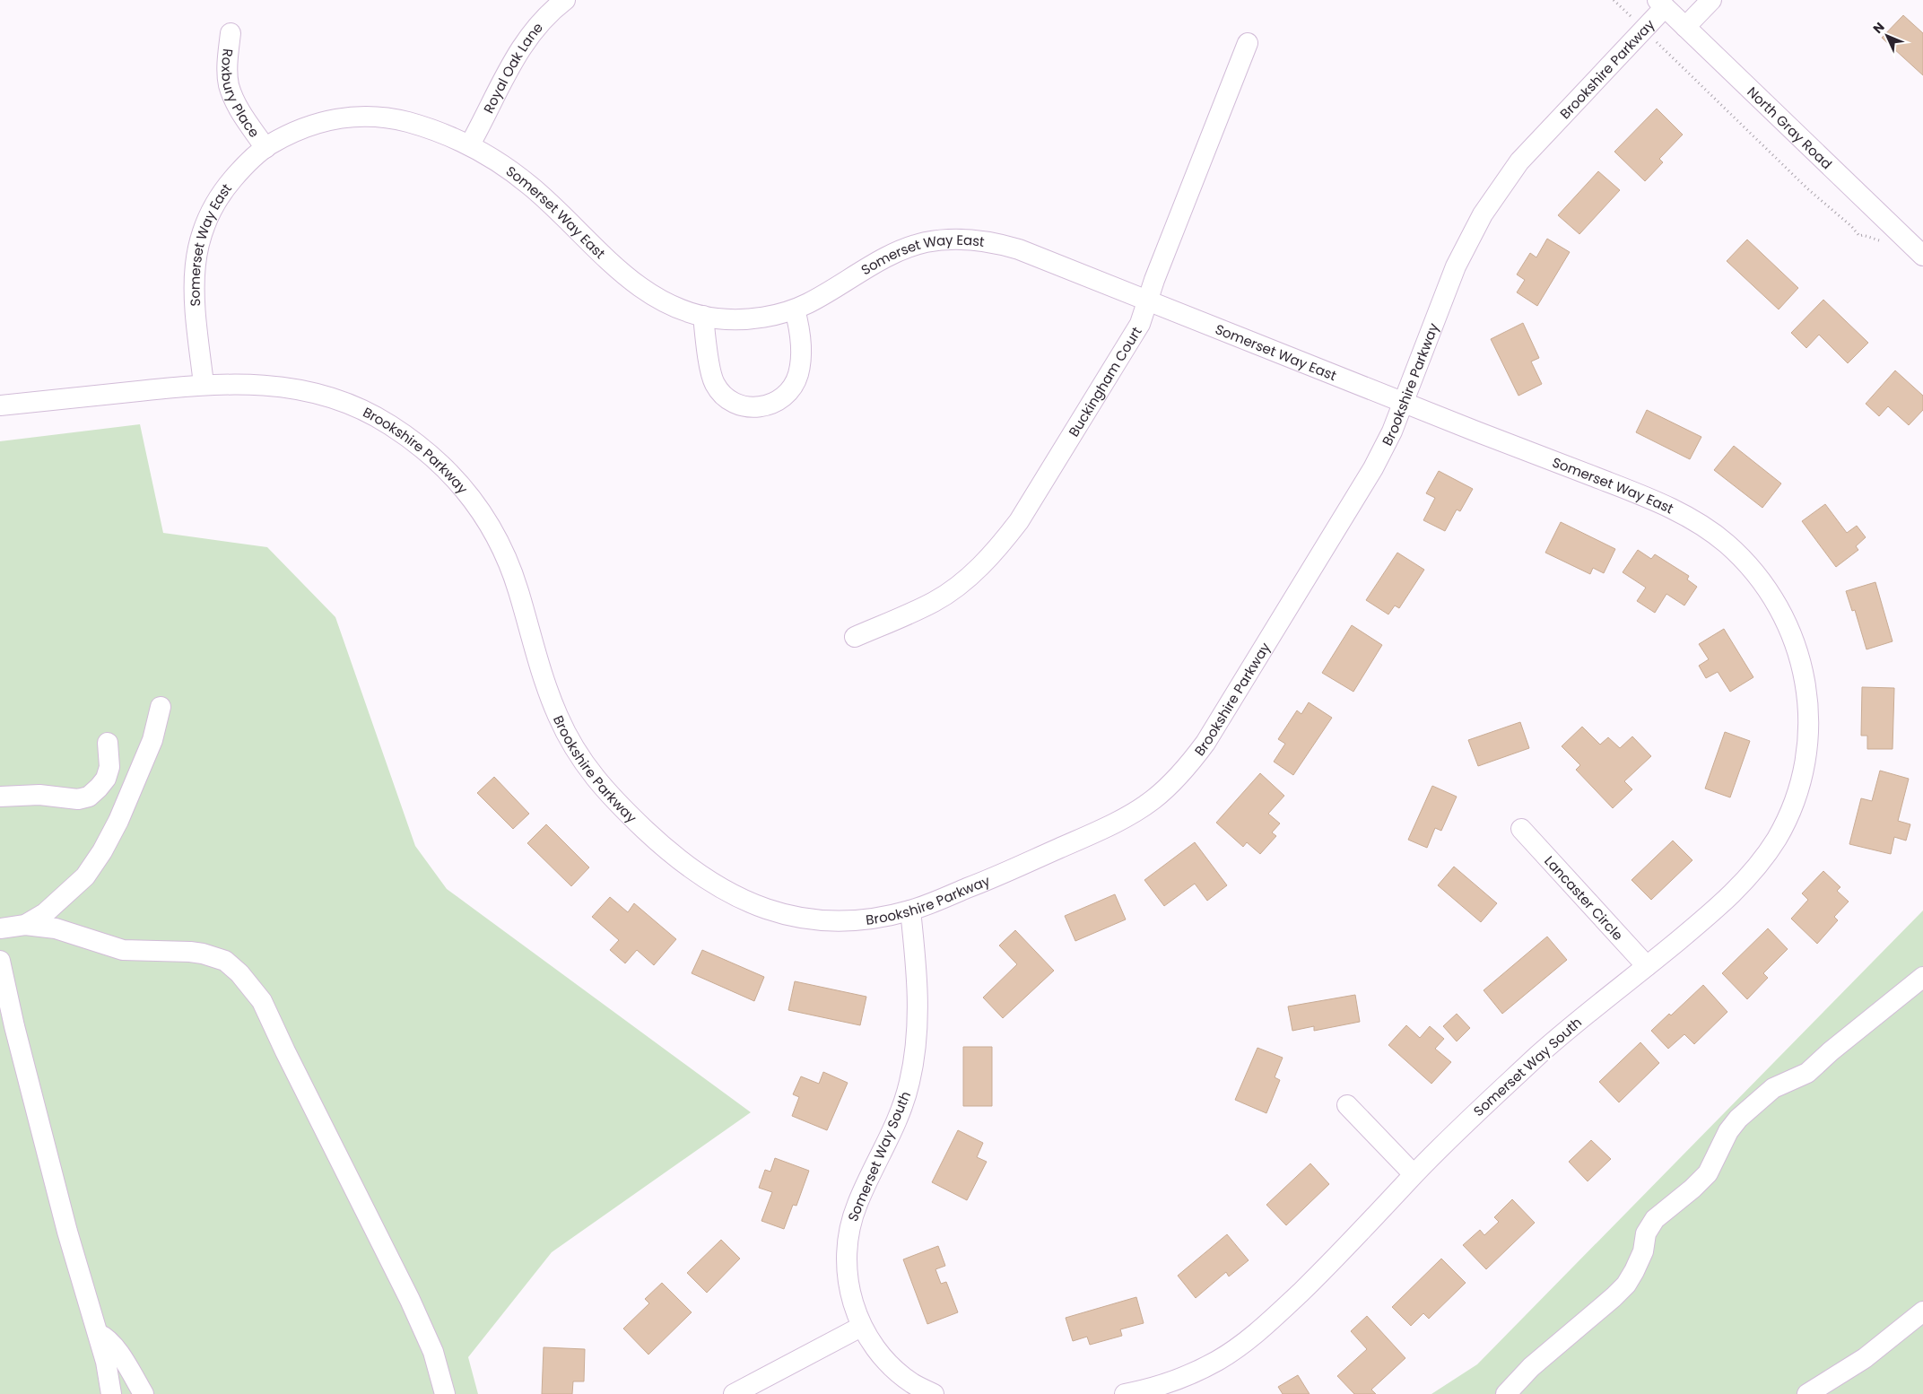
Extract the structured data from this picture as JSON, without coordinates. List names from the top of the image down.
{
  "streets": {
    "street": [
      "Royal Oak Lane",
      "Brookshire Parkway",
      "Roxbury Place",
      "North Gray Road",
      "Somerset Way East",
      "Buckingham Court",
      "Lancaster Circle",
      "Somerset Way South"
    ]
  },
  "crossings": [
    ["Royal Oak Lane", "Somerset Way East"],
    ["Brookshire Parkway", "North Gray Road"],
    ["Brookshire Parkway", "Somerset Way East"],
    ["Brookshire Parkway", "Somerset Way South"],
    ["Roxbury Place", "Somerset Way East"],
    ["Somerset Way East", "Buckingham Court"],
    ["Somerset Way East", "Somerset Way South"],
    ["Lancaster Circle", "Somerset Way South"]
  ],
  "north": "top left"
}
